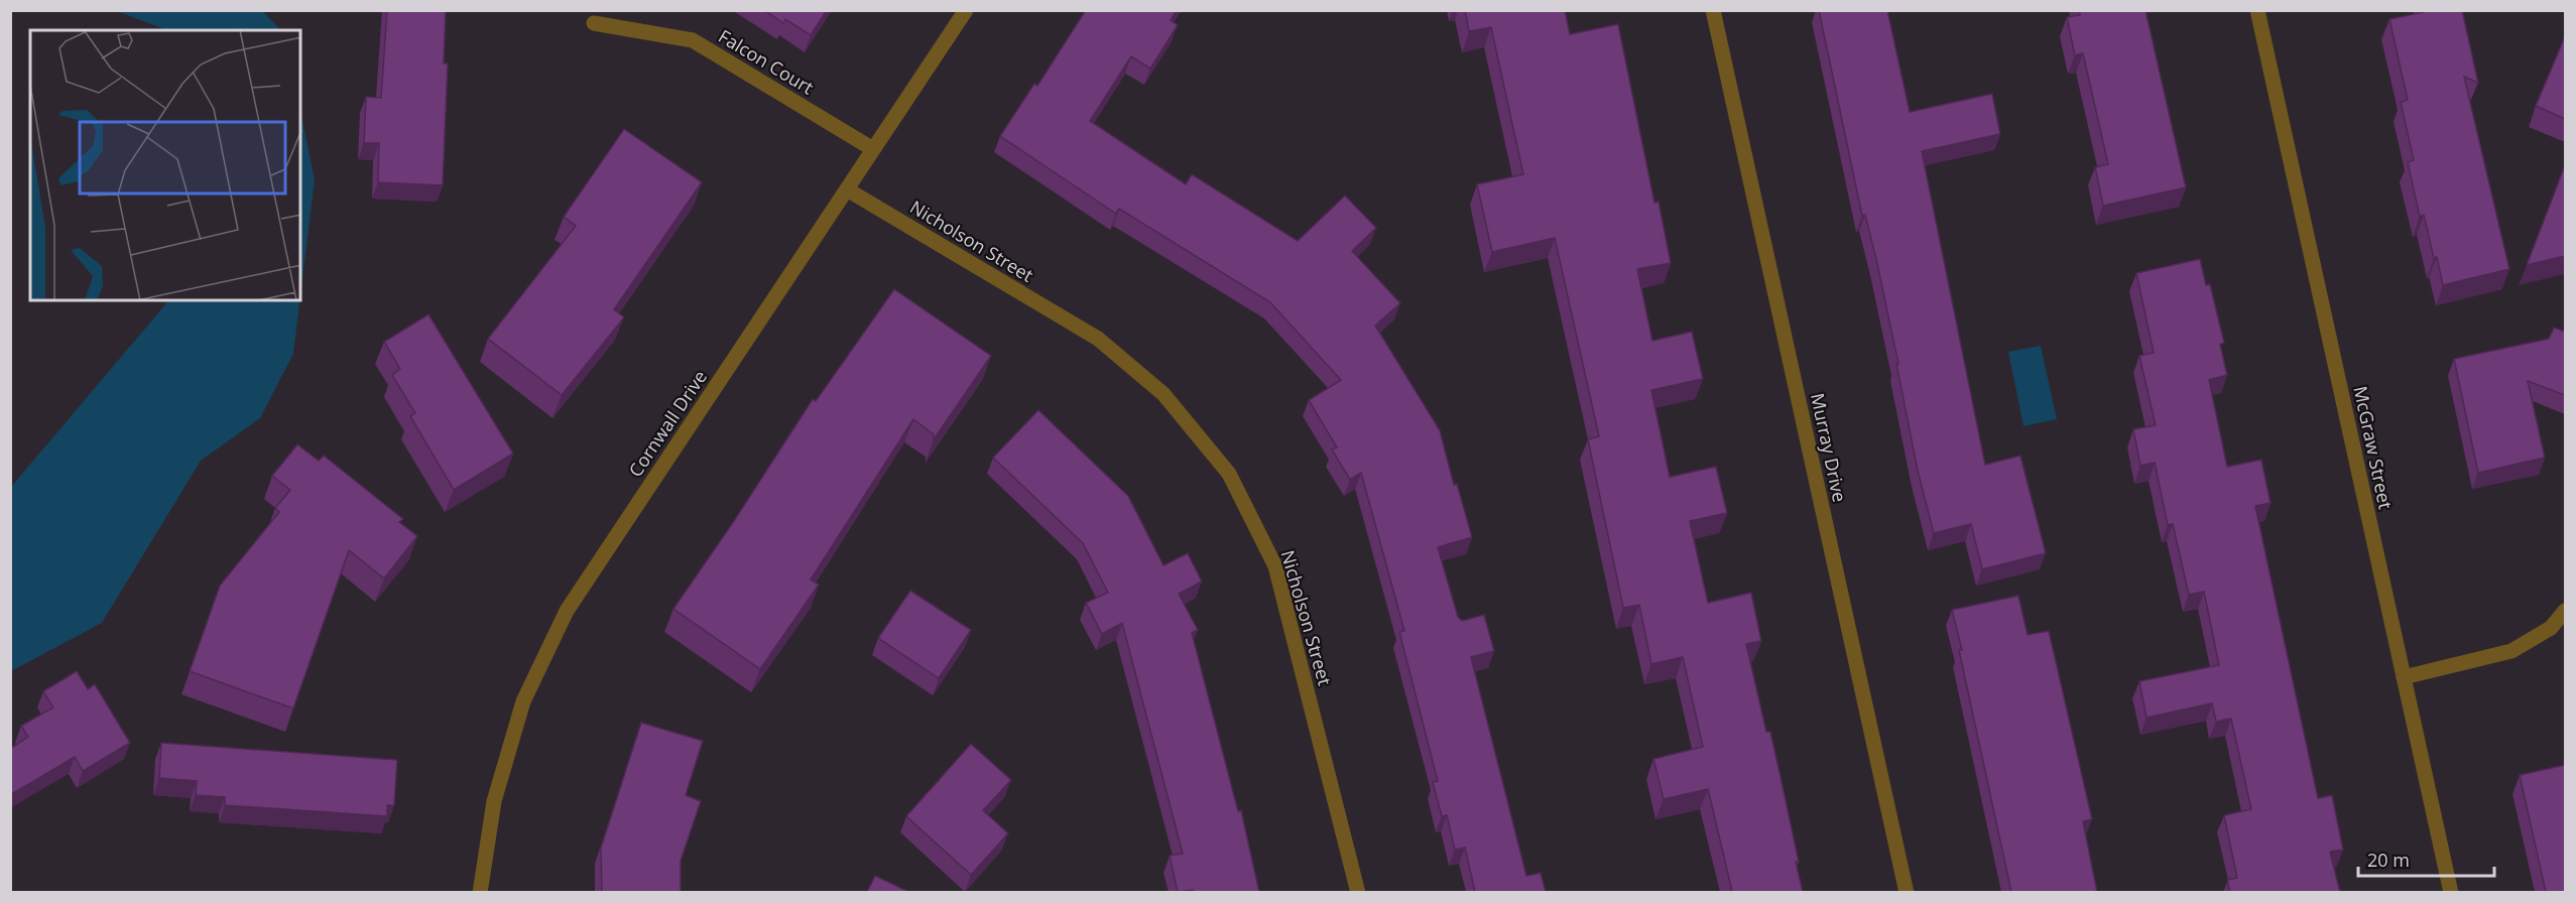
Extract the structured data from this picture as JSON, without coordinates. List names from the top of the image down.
{
  "streets": {
    "street": [
      "Falcon Court",
      "Nicholson Street",
      "Cornwall Drive",
      "Murray Drive",
      "McGraw Street"
    ]
  },
  "crossings": [
    ["Falcon Court", "Cornwall Drive"],
    ["Nicholson Street", "Cornwall Drive"]
  ],
  "scale_bar": "20 m"
}
